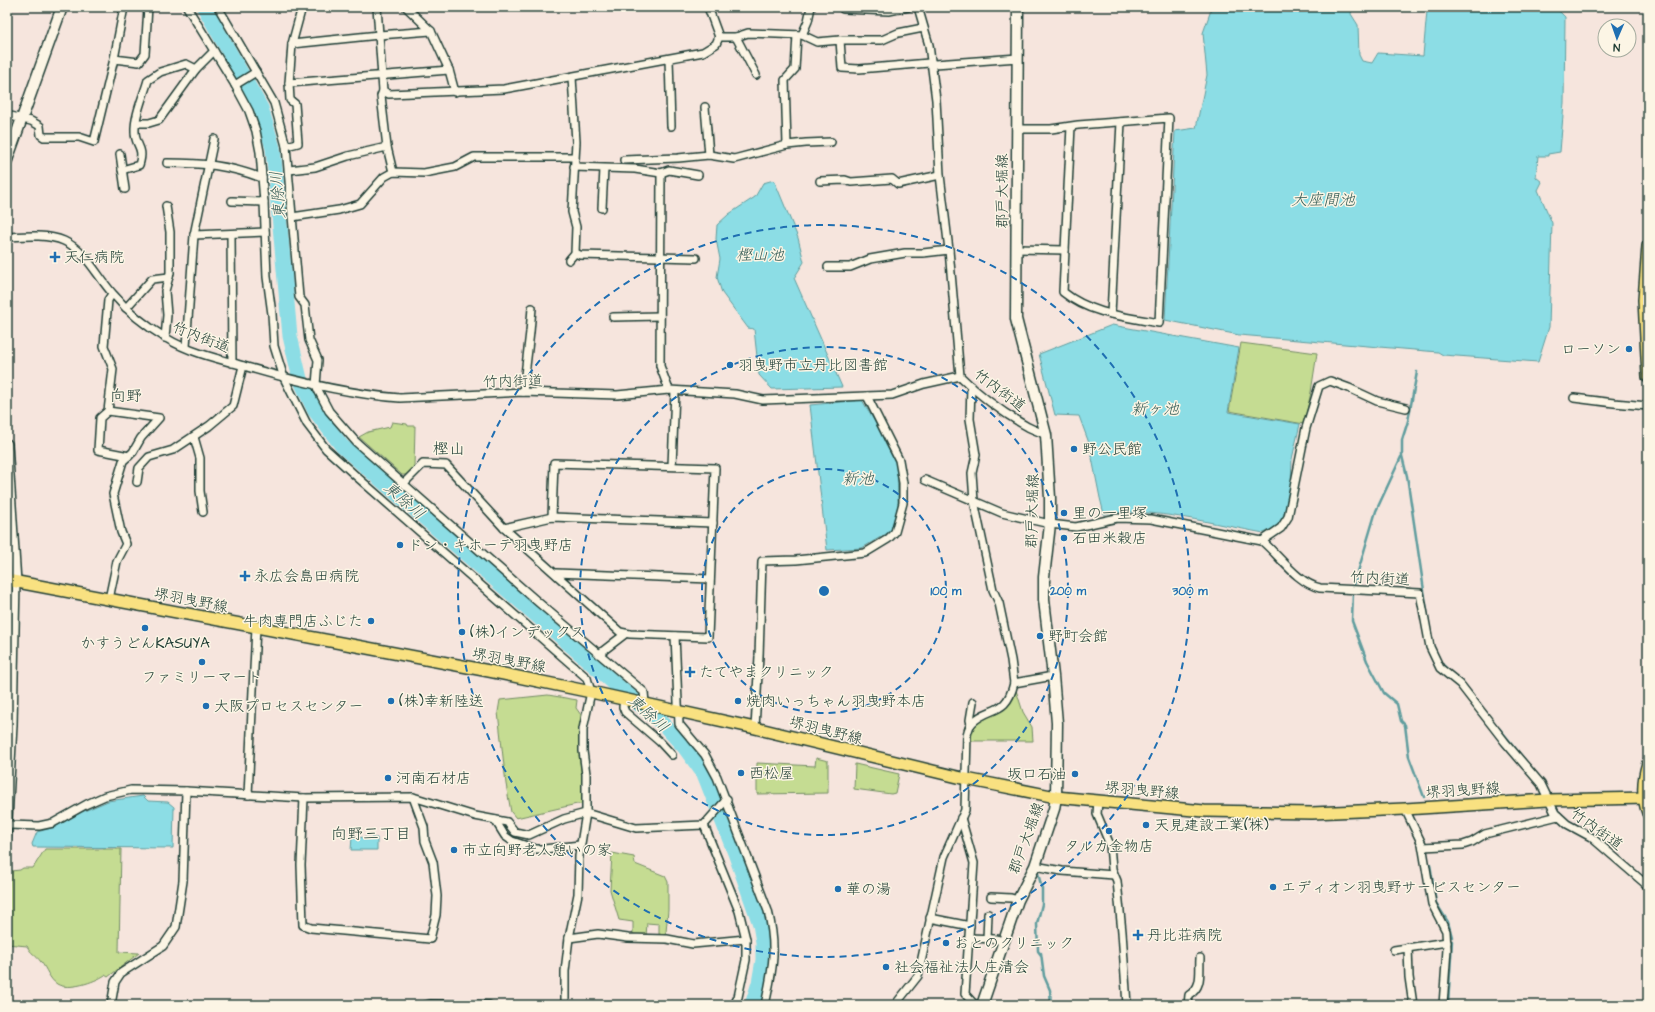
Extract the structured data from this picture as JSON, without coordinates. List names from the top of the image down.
{
  "streets": {
    "main road": ["郡戸大堀線", "堺羽曳野線"],
    "street": ["竹内街道"]
  },
  "crossings": [
    ["郡戸大堀線", "竹内街道"],
    ["郡戸大堀線", "堺羽曳野線"],
    ["竹内街道", "堺羽曳野線"]
  ],
  "districts": ["向野", "樫山", "向野三丁目"],
  "water": [
    "東除川",
    "大座間池",
    "樫山池",
    "新ヶ池",
    "新池"
  ],
  "places": {
    "health": [
      "天仁病院",
      "永広会島田病院",
      "たてやまクリニック",
      "丹比荘病院"
    ],
    "other": [
      "ローソン",
      "羽曳野市立丹比図書館",
      "野公民館",
      "里の一里塚",
      "石田米穀店",
      "ドン・キホーテ羽曳野店",
      "牛肉専門店ふじた",
      "かすうどんKASUYA",
      "(株)インデックス",
      "野町会館",
      "ファミリーマート",
      "(株)幸新陸送",
      "焼肉いっちゃん羽曳野本店",
      "大阪プロセスセンター",
      "西松屋",
      "坂口石油",
      "河南石材店",
      "天見建設工業(株)",
      "タルカ金物店",
      "市立向野老人憩いの家",
      "エディオン羽曳野サービスセンター",
      "華の湯",
      "おとのクリニック",
      "社会福祉法人庄清会"
    ]
  },
  "north": "bottom",
  "rings": ["100 m", "200 m", "300 m"]
}
